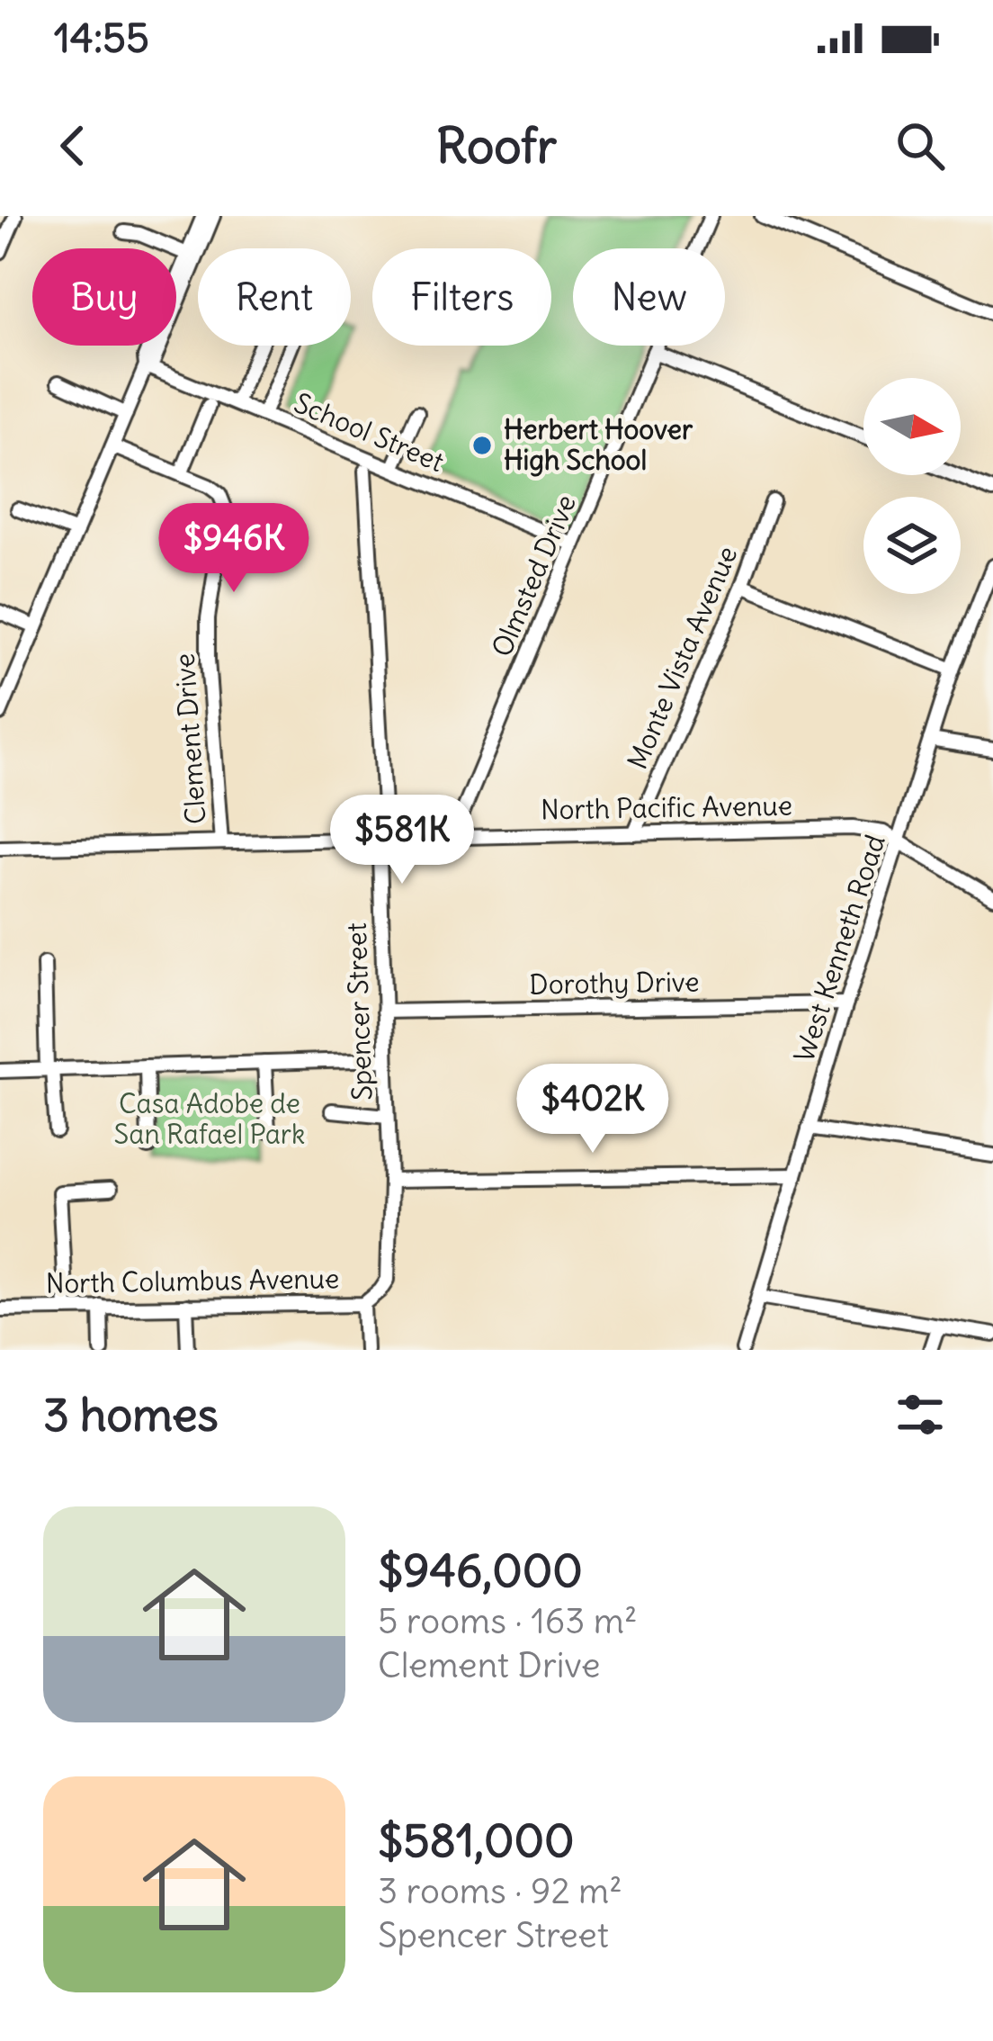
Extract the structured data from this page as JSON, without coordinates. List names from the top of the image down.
{
  "streets": {
    "street": [
      "School Street",
      "Olmsted Drive",
      "Monte Vista Avenue",
      "Clement Drive",
      "North Pacific Avenue",
      "West Kenneth Road",
      "Dorothy Drive",
      "Spencer Street",
      "North Columbus Avenue"
    ]
  },
  "crossings": [
    ["School Street", "Olmsted Drive"],
    ["Olmsted Drive", "North Pacific Avenue"],
    ["Monte Vista Avenue", "North Pacific Avenue"],
    ["Clement Drive", "North Pacific Avenue"],
    ["North Pacific Avenue", "West Kenneth Road"],
    ["North Pacific Avenue", "Spencer Street"],
    ["West Kenneth Road", "Dorothy Drive"],
    ["Dorothy Drive", "Spencer Street"],
    ["Spencer Street", "North Columbus Avenue"]
  ],
  "parks": ["Casa Adobe de San Rafael Park"],
  "places": ["Herbert Hoover High School"],
  "north": "right",
  "page": {
    "status": "14:55",
    "header": "Roofr",
    "chip": [
      "Buy",
      "Rent",
      "Filters",
      "New"
    ],
    "price": ["$946K", "$581K", "$402K"],
    "heading": "3 homes",
    "list": [
      {
        "name": "$946,000",
        "note": "5 rooms · 163 m² · Clement Drive"
      },
      {
        "name": "$581,000",
        "note": "3 rooms · 92 m² · Spencer Street"
      }
    ]
  }
}
